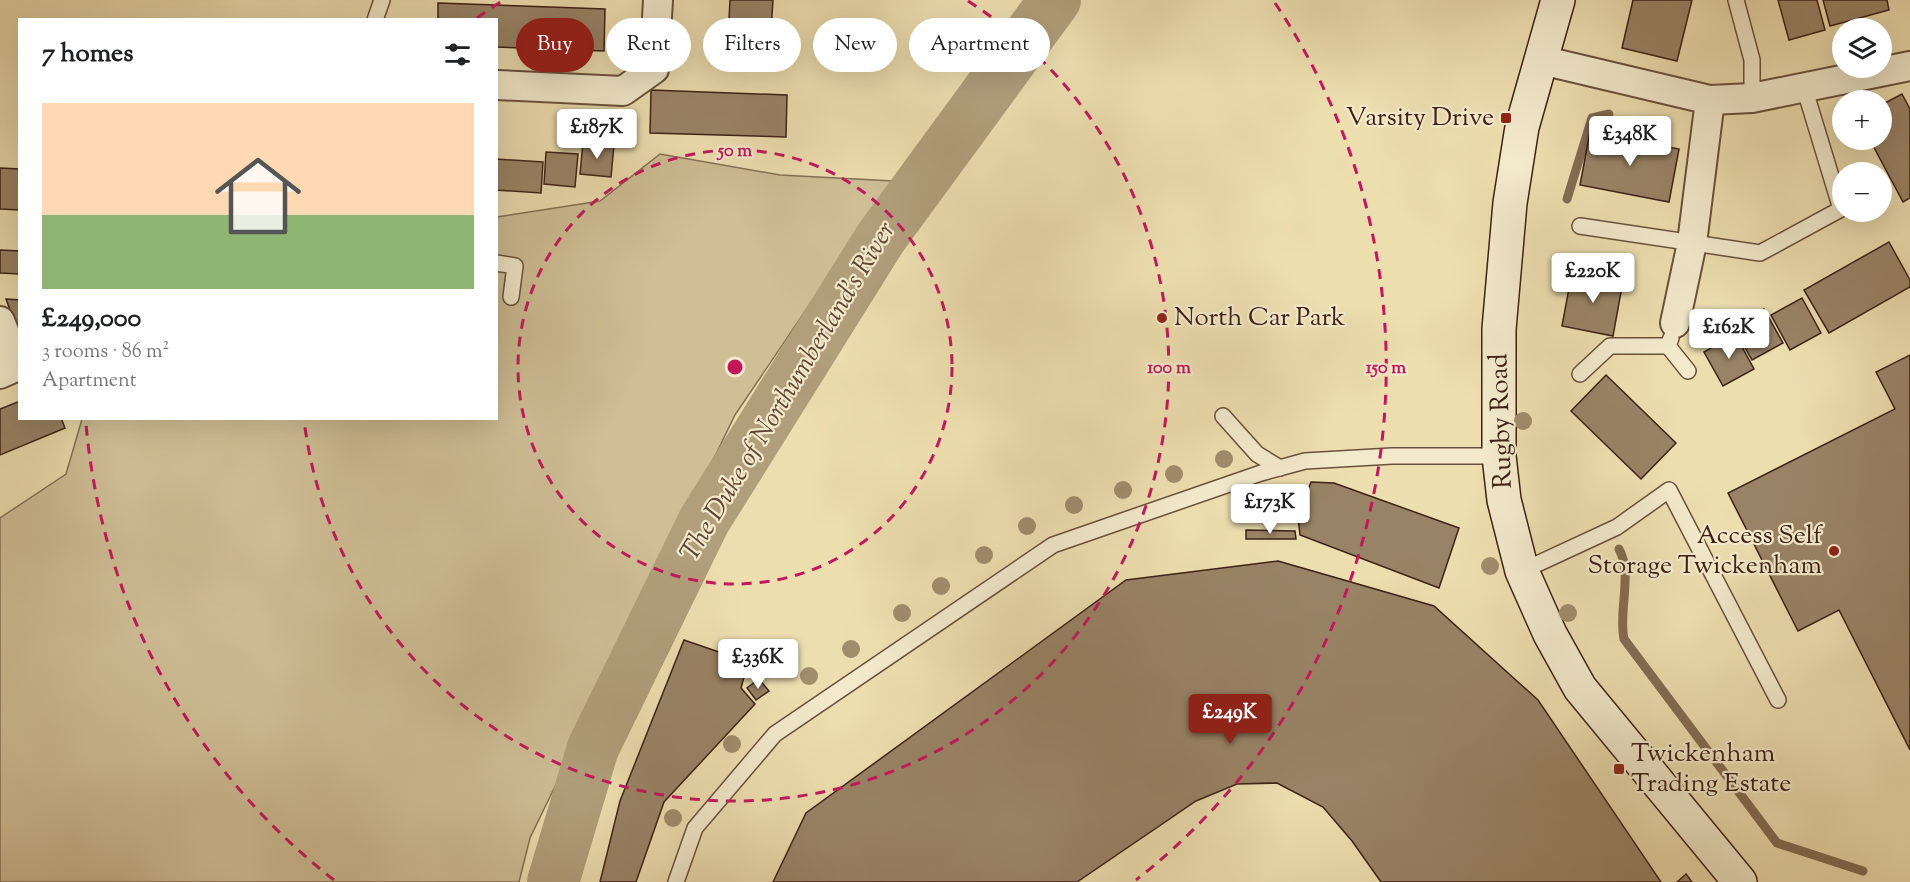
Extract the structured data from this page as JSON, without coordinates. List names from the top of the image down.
{
  "streets": {
    "street": ["Rugby Road"]
  },
  "water": ["The Duke of Northumberland's River"],
  "places": {
    "transit": ["Varsity Drive", "Twickenham Trading Estate"],
    "other": ["North Car Park", "Access Self Storage Twickenham"]
  },
  "page": {
    "map_buttons": ["+", "−"],
    "chip": [
      "Buy",
      "Rent",
      "Filters",
      "New",
      "Apartment"
    ],
    "heading": "7 homes",
    "list": [
      {
        "name": "£249,000",
        "note": "3 rooms · 86 m² · Apartment"
      }
    ],
    "price": [
      "£187K",
      "£348K",
      "£220K",
      "£162K",
      "£173K",
      "£336K",
      "£249K"
    ]
  },
  "rings": ["50 m", "100 m", "150 m"]
}
